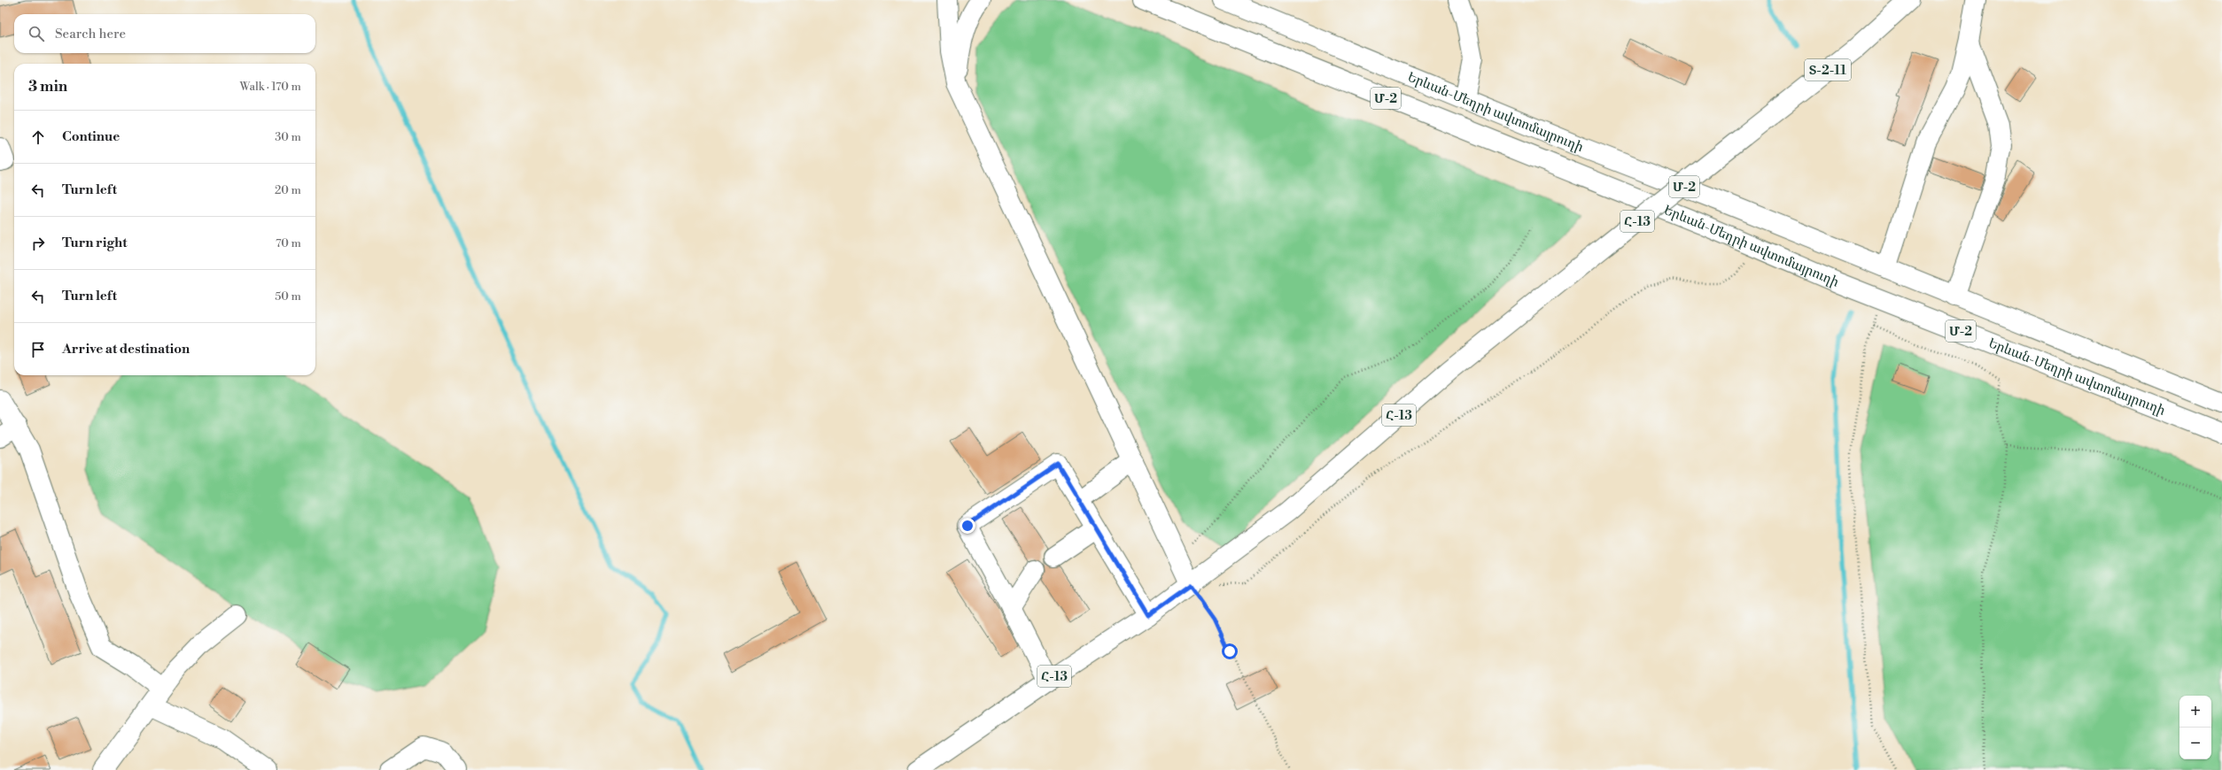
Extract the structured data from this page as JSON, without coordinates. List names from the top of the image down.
{
  "streets": {
    "main road": [
      "Տ-2-11",
      "Մ-2",
      "Երևան-Մեղրի ավտոմայրուղի",
      "Հ-13"
    ]
  },
  "crossings": [
    ["Տ-2-11", "Հ-13"]
  ],
  "page": {
    "search": "Search here",
    "heading": ["3 min", "Walk · 170 m"],
    "list": [
      ["Continue", "30 m"],
      ["Turn left", "20 m"],
      ["Turn right", "70 m"],
      ["Turn left", "50 m"],
      "Arrive at destination"
    ],
    "map_buttons": ["+", "−"]
  }
}
